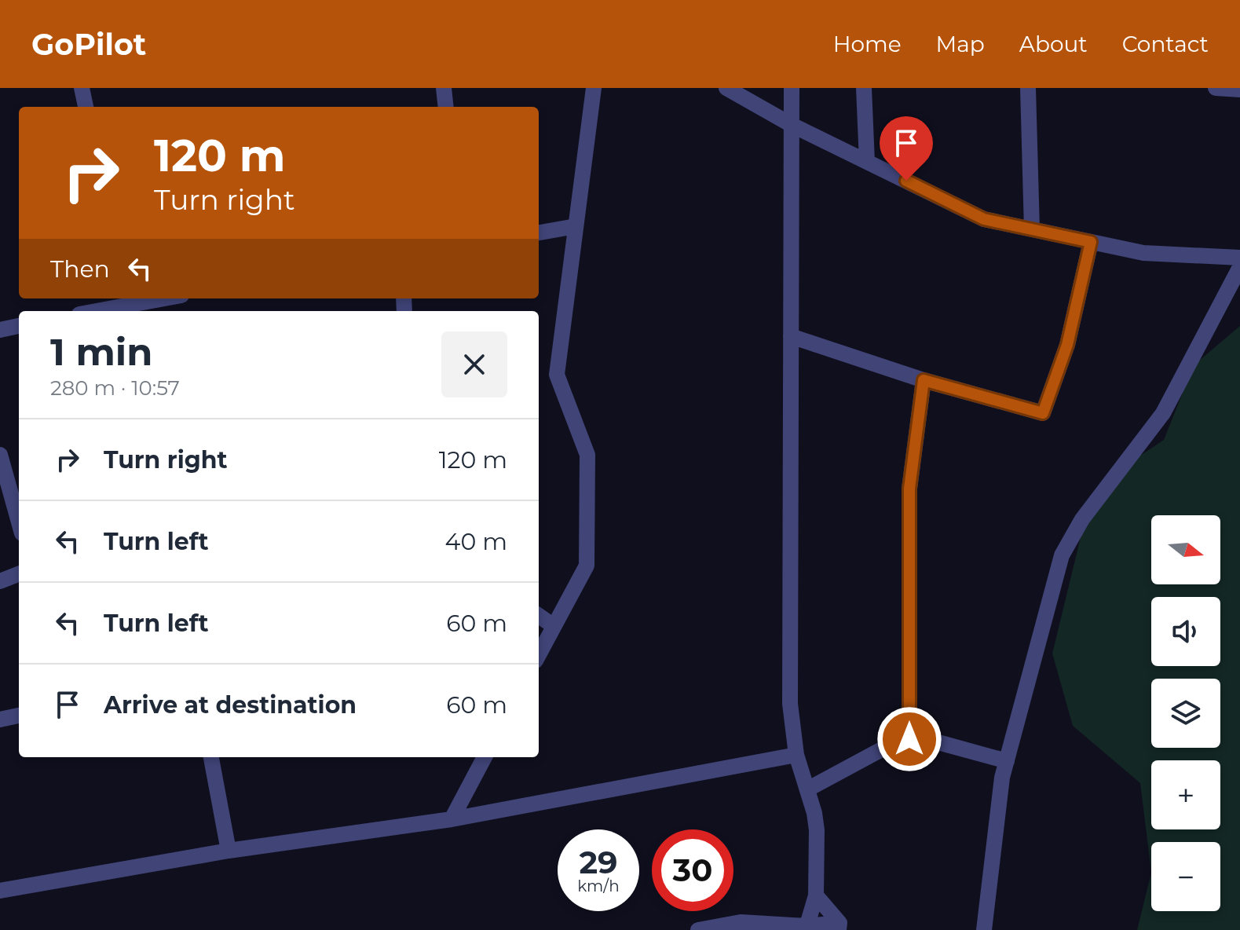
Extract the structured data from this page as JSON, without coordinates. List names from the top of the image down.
{
  "north": "right",
  "page": {
    "header": "GoPilot",
    "nav": [
      "Home",
      "Map",
      "About",
      "Contact"
    ],
    "turn": ["120 m", "Turn right"],
    "then": "Then",
    "heading": ["1 min", "280 m · 10:57"],
    "list": [
      {
        "name": "Turn right",
        "value": "120 m"
      },
      {
        "name": "Turn left",
        "value": "40 m"
      },
      {
        "name": "Turn left",
        "value": "60 m"
      },
      {
        "name": "Arrive at destination",
        "value": "60 m"
      }
    ],
    "map_buttons": ["+", "−"],
    "speed": "29 km/h",
    "limit": "30"
  }
}
